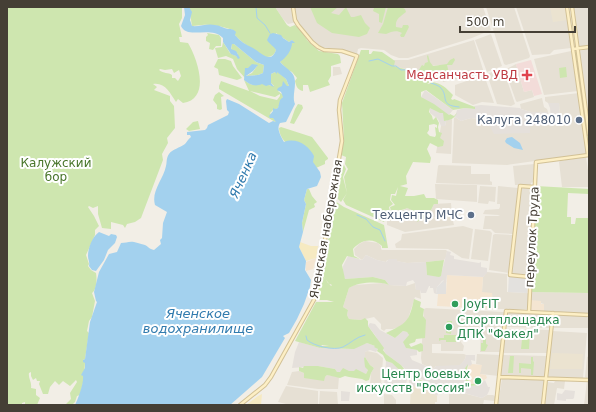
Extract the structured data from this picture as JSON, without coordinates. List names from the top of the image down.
{
  "streets": {
    "street": ["Яченская набережная", "переулок Труда"]
  },
  "water": ["Яченка", "Яченское водохранилище"],
  "parks": ["Калужский бор"],
  "places": {
    "health": ["Медсанчасть УВД"],
    "other": [
      "Калуга 248010",
      "Техцентр МЧС",
      "JoyFIT",
      "Спортплощадка ДПК \"Факел\"",
      "Центр боевых искусств \"Россия\""
    ]
  },
  "scale_bar": "500 m"
}
